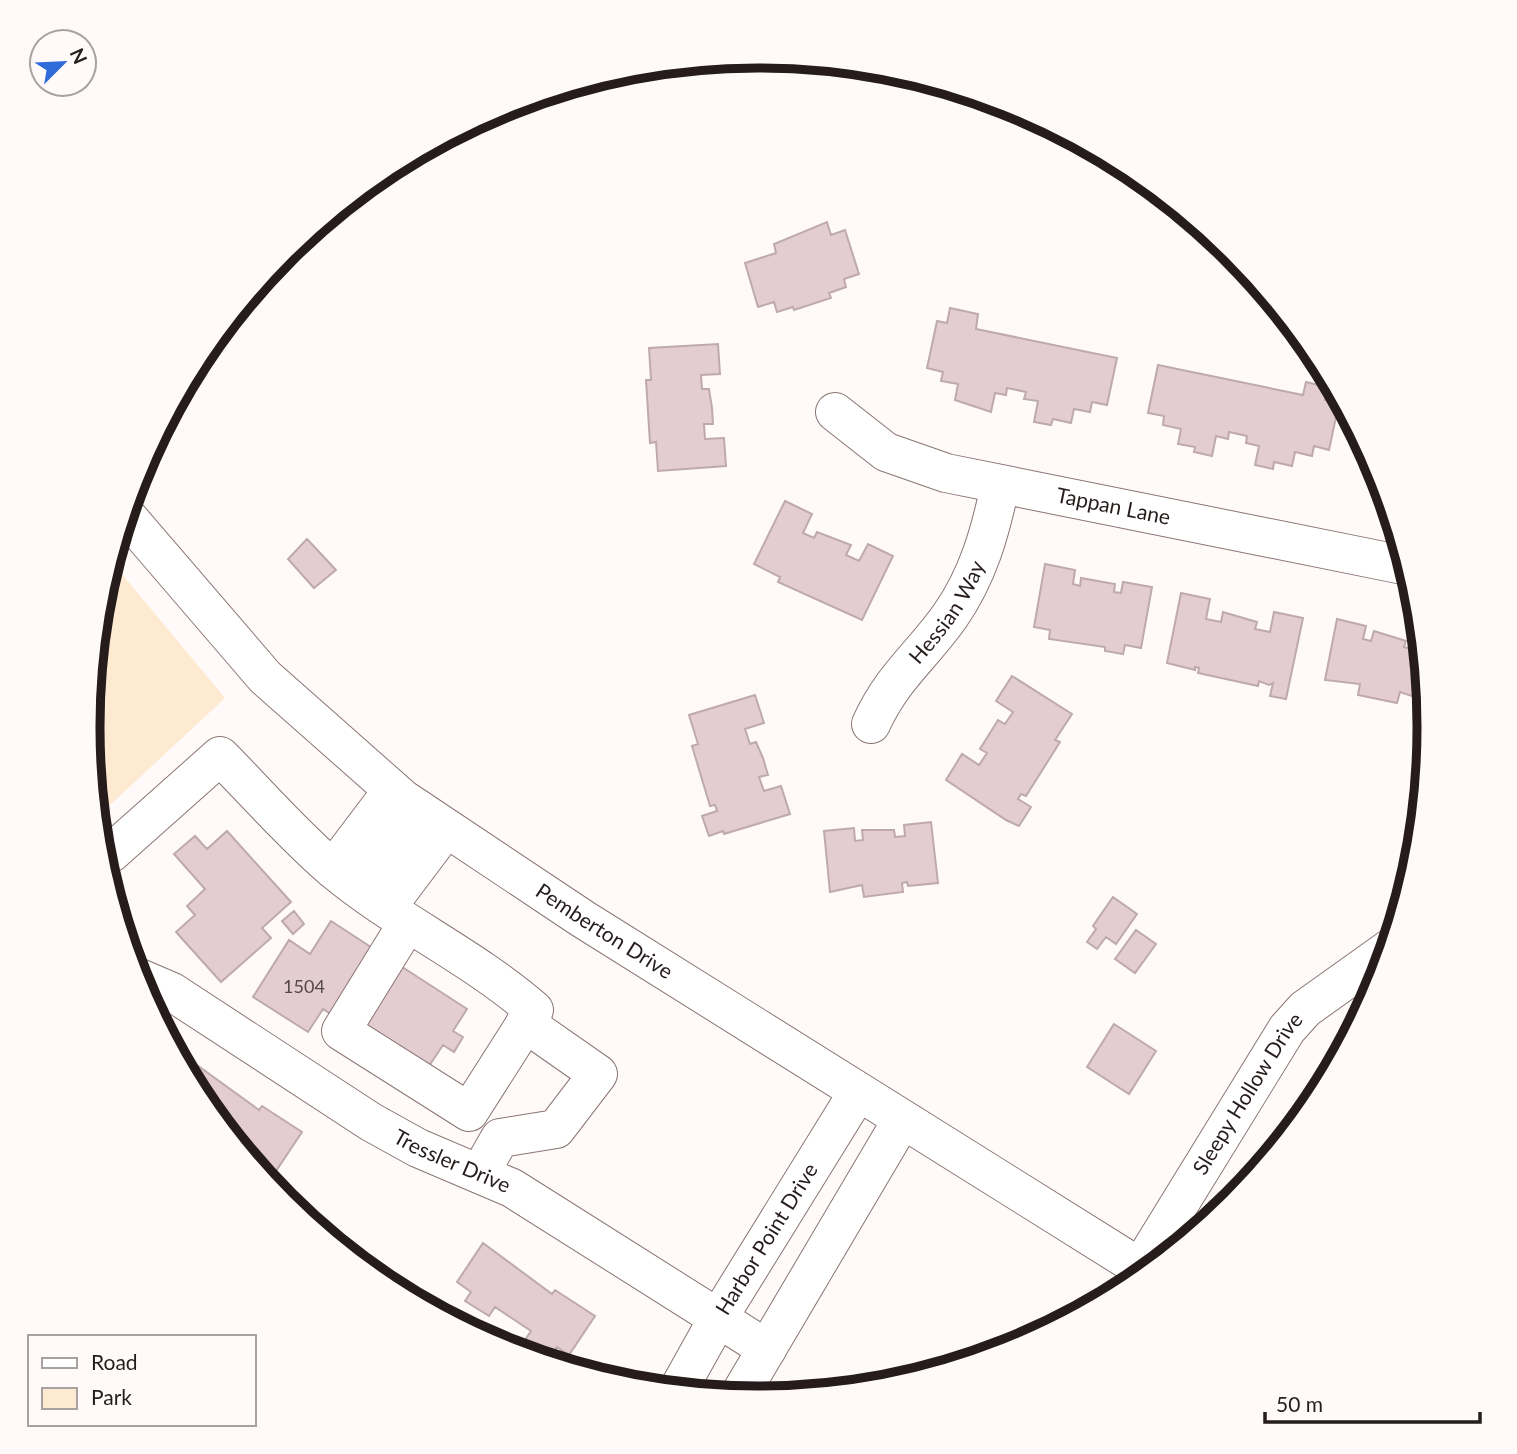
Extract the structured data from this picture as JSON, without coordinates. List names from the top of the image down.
{
  "streets": {
    "street": [
      "Tappan Lane",
      "Hessian Way",
      "Pemberton Drive",
      "Sleepy Hollow Drive",
      "Tressler Drive",
      "Harbor Point Drive"
    ]
  },
  "crossings": [
    ["Tappan Lane", "Hessian Way"],
    ["Pemberton Drive", "Harbor Point Drive"],
    ["Tressler Drive", "Harbor Point Drive"]
  ],
  "house_numbers": ["1504"],
  "legend": ["Road", "Park"],
  "scale_bar": "50 m",
  "north": "top right"
}
